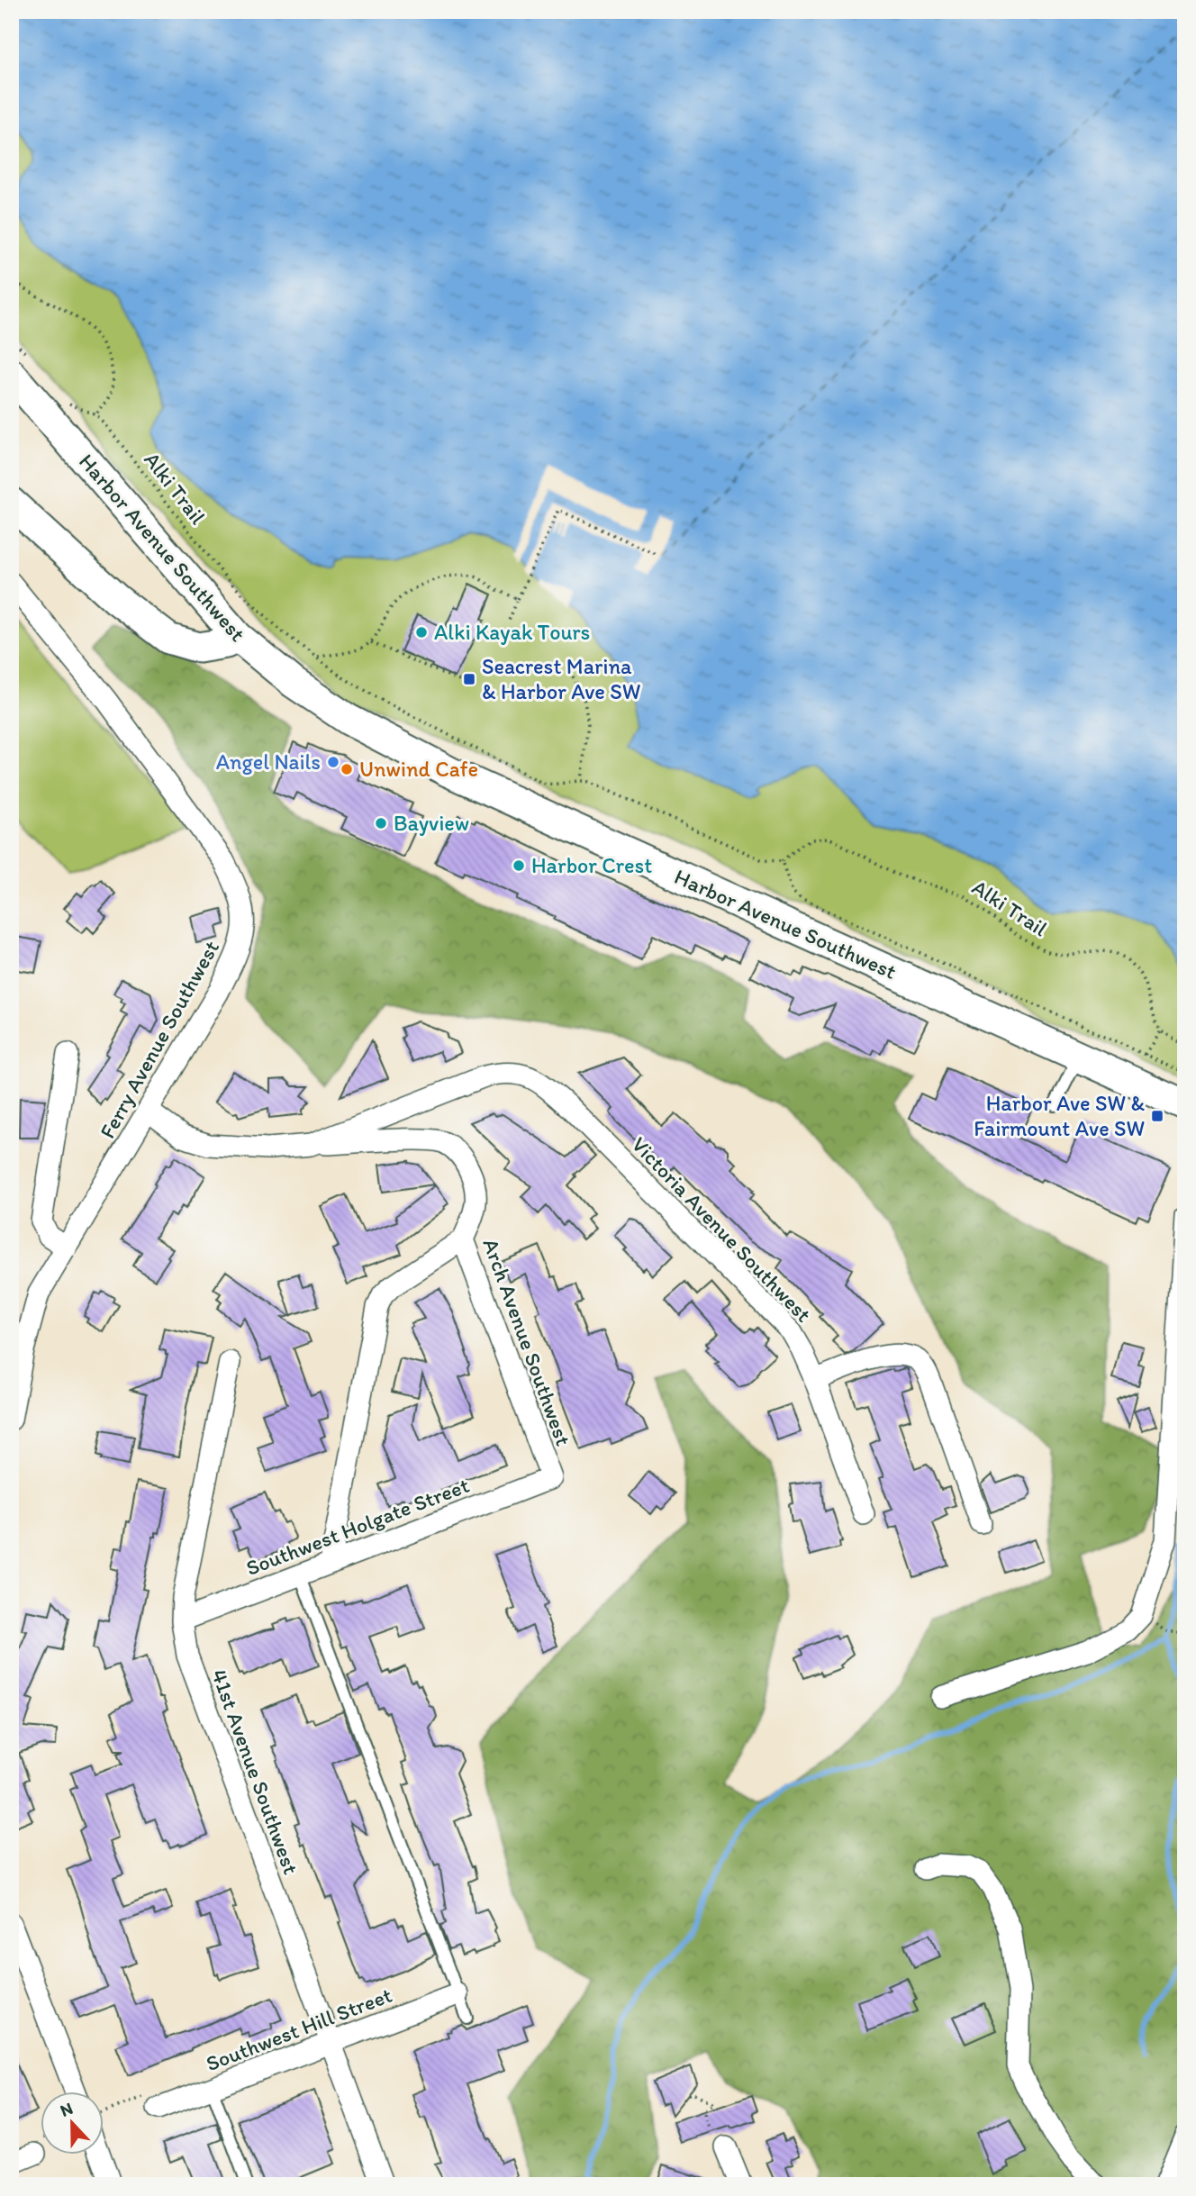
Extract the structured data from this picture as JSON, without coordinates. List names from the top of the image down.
{
  "streets": {
    "main road": ["Harbor Avenue Southwest"],
    "street": [
      "Ferry Avenue Southwest",
      "Victoria Avenue Southwest",
      "Arch Avenue Southwest",
      "Southwest Holgate Street",
      "41st Avenue Southwest",
      "Southwest Hill Street"
    ],
    "path": ["Alki Trail"]
  },
  "crossings": [
    ["Victoria Avenue Southwest", "Arch Avenue Southwest"],
    ["Arch Avenue Southwest", "Southwest Holgate Street"],
    ["Southwest Holgate Street", "41st Avenue Southwest"],
    ["41st Avenue Southwest", "Southwest Hill Street"]
  ],
  "places": {
    "other": [
      "Alki Kayak Tours",
      "Angel Nails",
      "Unwind Cafe",
      "Bayview",
      "Harbor Crest"
    ],
    "transit": ["Seacrest Marina & Harbor Ave SW", "Harbor Ave SW & Fairmount Ave SW"]
  },
  "north": "top"
}
